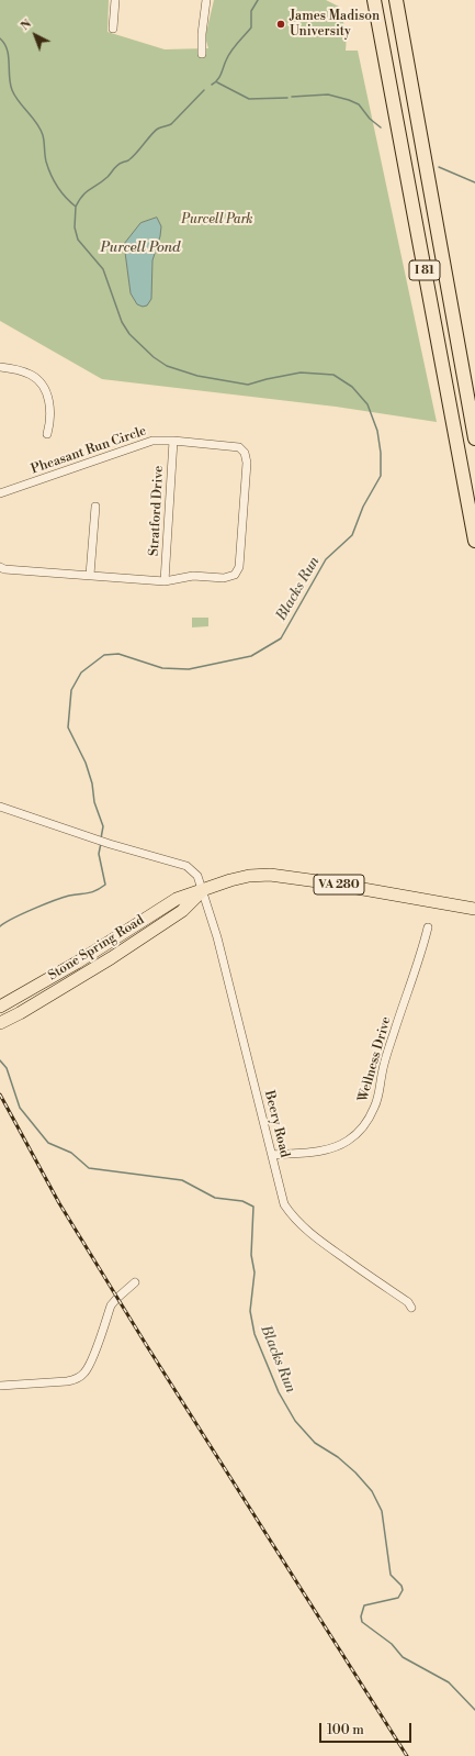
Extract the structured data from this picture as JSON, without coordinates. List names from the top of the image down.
{
  "streets": {
    "highway": ["I 81"],
    "main road": ["VA 280", "Stone Spring Road"],
    "street": [
      "Pheasant Run Circle",
      "Stratford Drive",
      "Wellness Drive",
      "Beery Road"
    ]
  },
  "crossings": [
    ["Pheasant Run Circle", "Stratford Drive"],
    ["Stone Spring Road", "Beery Road"],
    ["Wellness Drive", "Beery Road"]
  ],
  "water": ["Purcell Pond", "Blacks Run"],
  "parks": ["Purcell Park"],
  "places": ["James Madison University"],
  "scale_bar": "100 m",
  "north": "top left"
}
